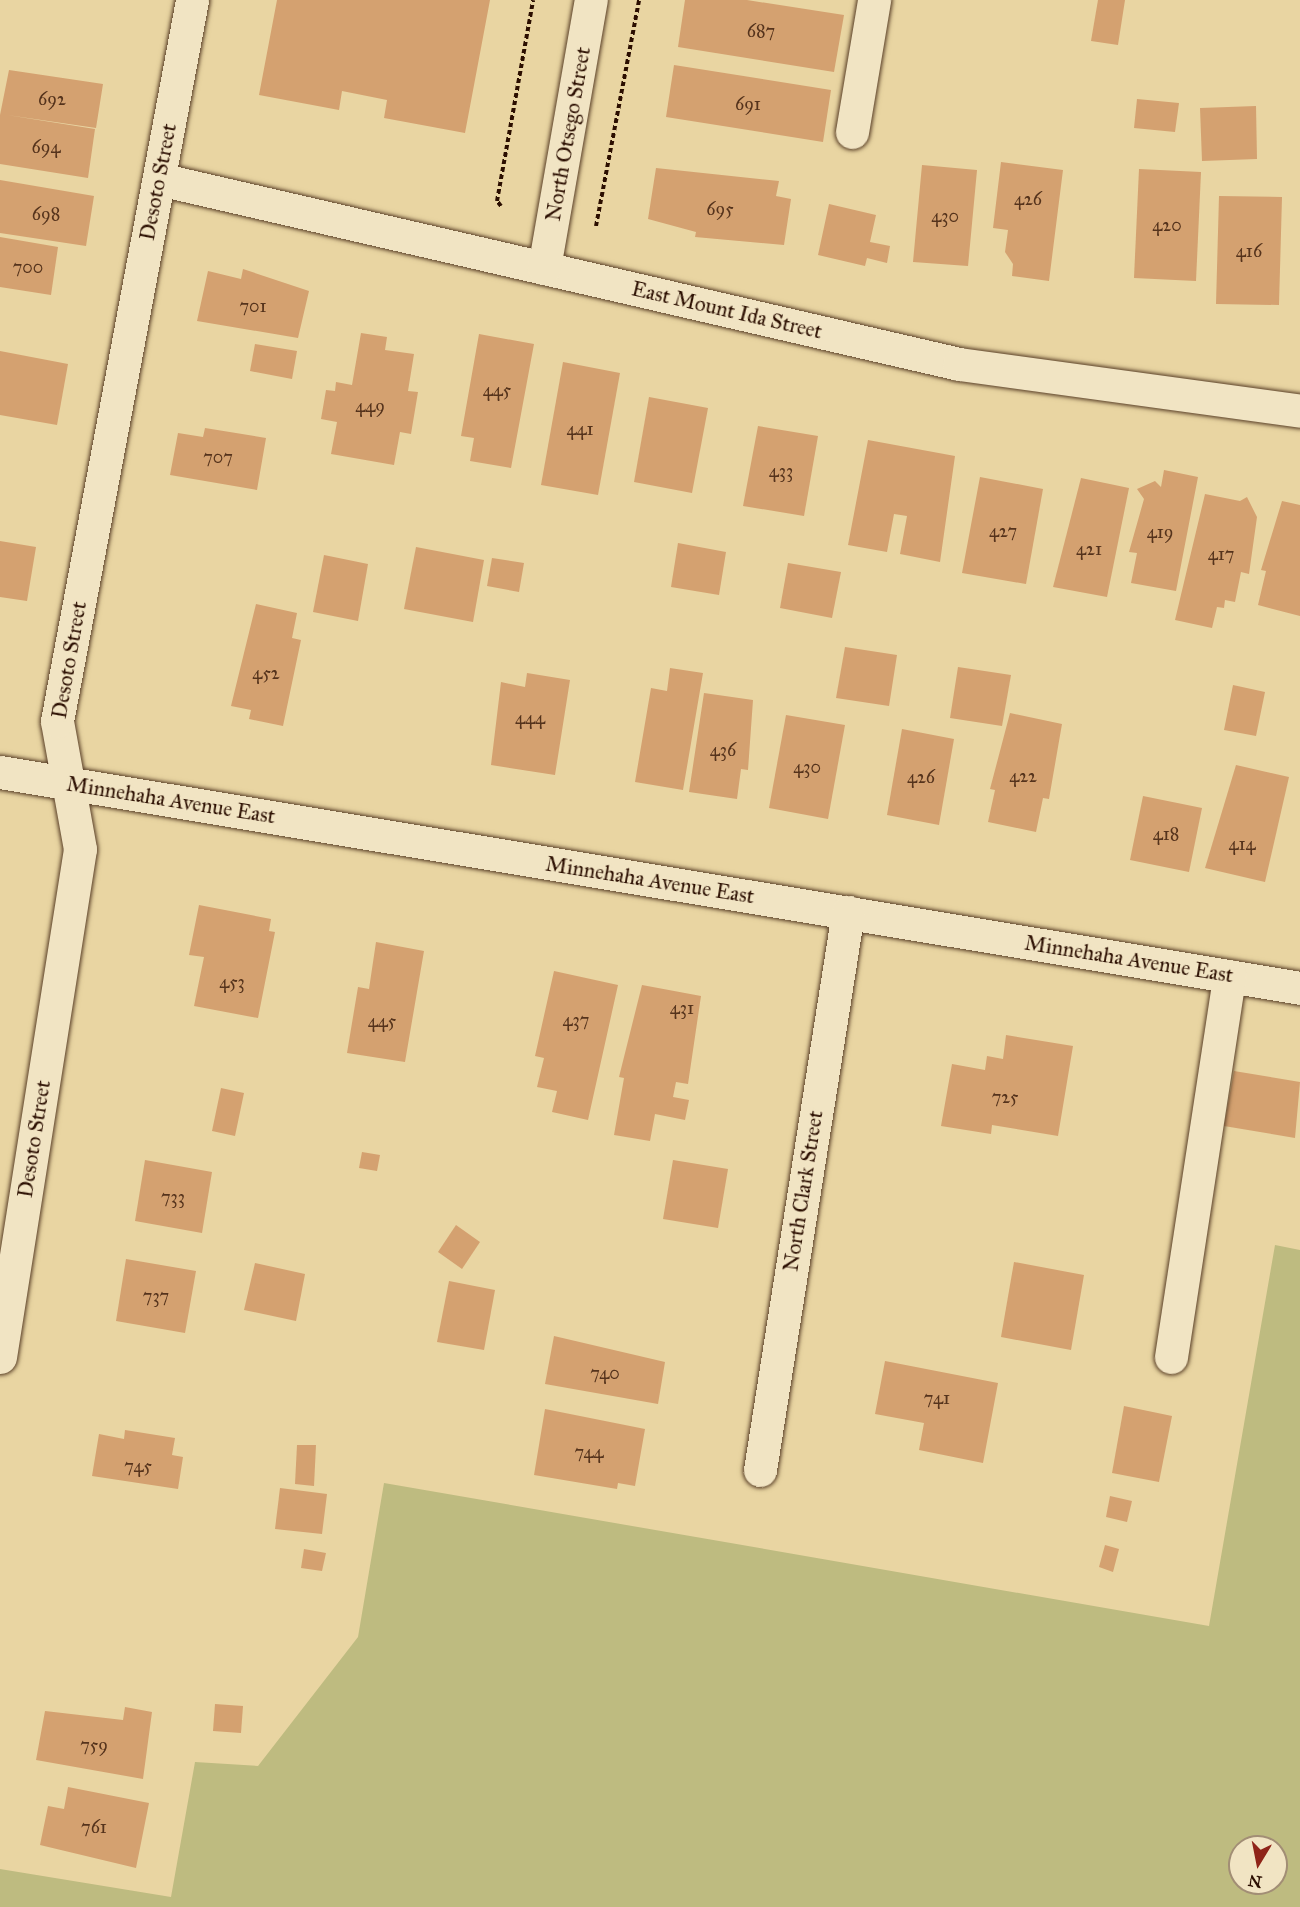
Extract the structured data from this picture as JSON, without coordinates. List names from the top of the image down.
{
  "streets": {
    "street": [
      "North Otsego Street",
      "Desoto Street",
      "East Mount Ida Street",
      "Minnehaha Avenue East",
      "North Clark Street"
    ]
  },
  "crossings": [
    ["North Otsego Street", "East Mount Ida Street"],
    ["Desoto Street", "East Mount Ida Street"],
    ["Desoto Street", "Minnehaha Avenue East"],
    ["Minnehaha Avenue East", "North Clark Street"]
  ],
  "house_numbers": [
    "687",
    "692",
    "691",
    "694",
    "426",
    "695",
    "698",
    "430",
    "420",
    "416",
    "700",
    "701",
    "445",
    "449",
    "441",
    "707",
    "433",
    "427",
    "419",
    "421",
    "417",
    "452",
    "444",
    "436",
    "430",
    "422",
    "426",
    "418",
    "414",
    "453",
    "431",
    "437",
    "445",
    "725",
    "733",
    "737",
    "740",
    "741",
    "744",
    "745",
    "759",
    "761"
  ],
  "north": "bottom"
}
